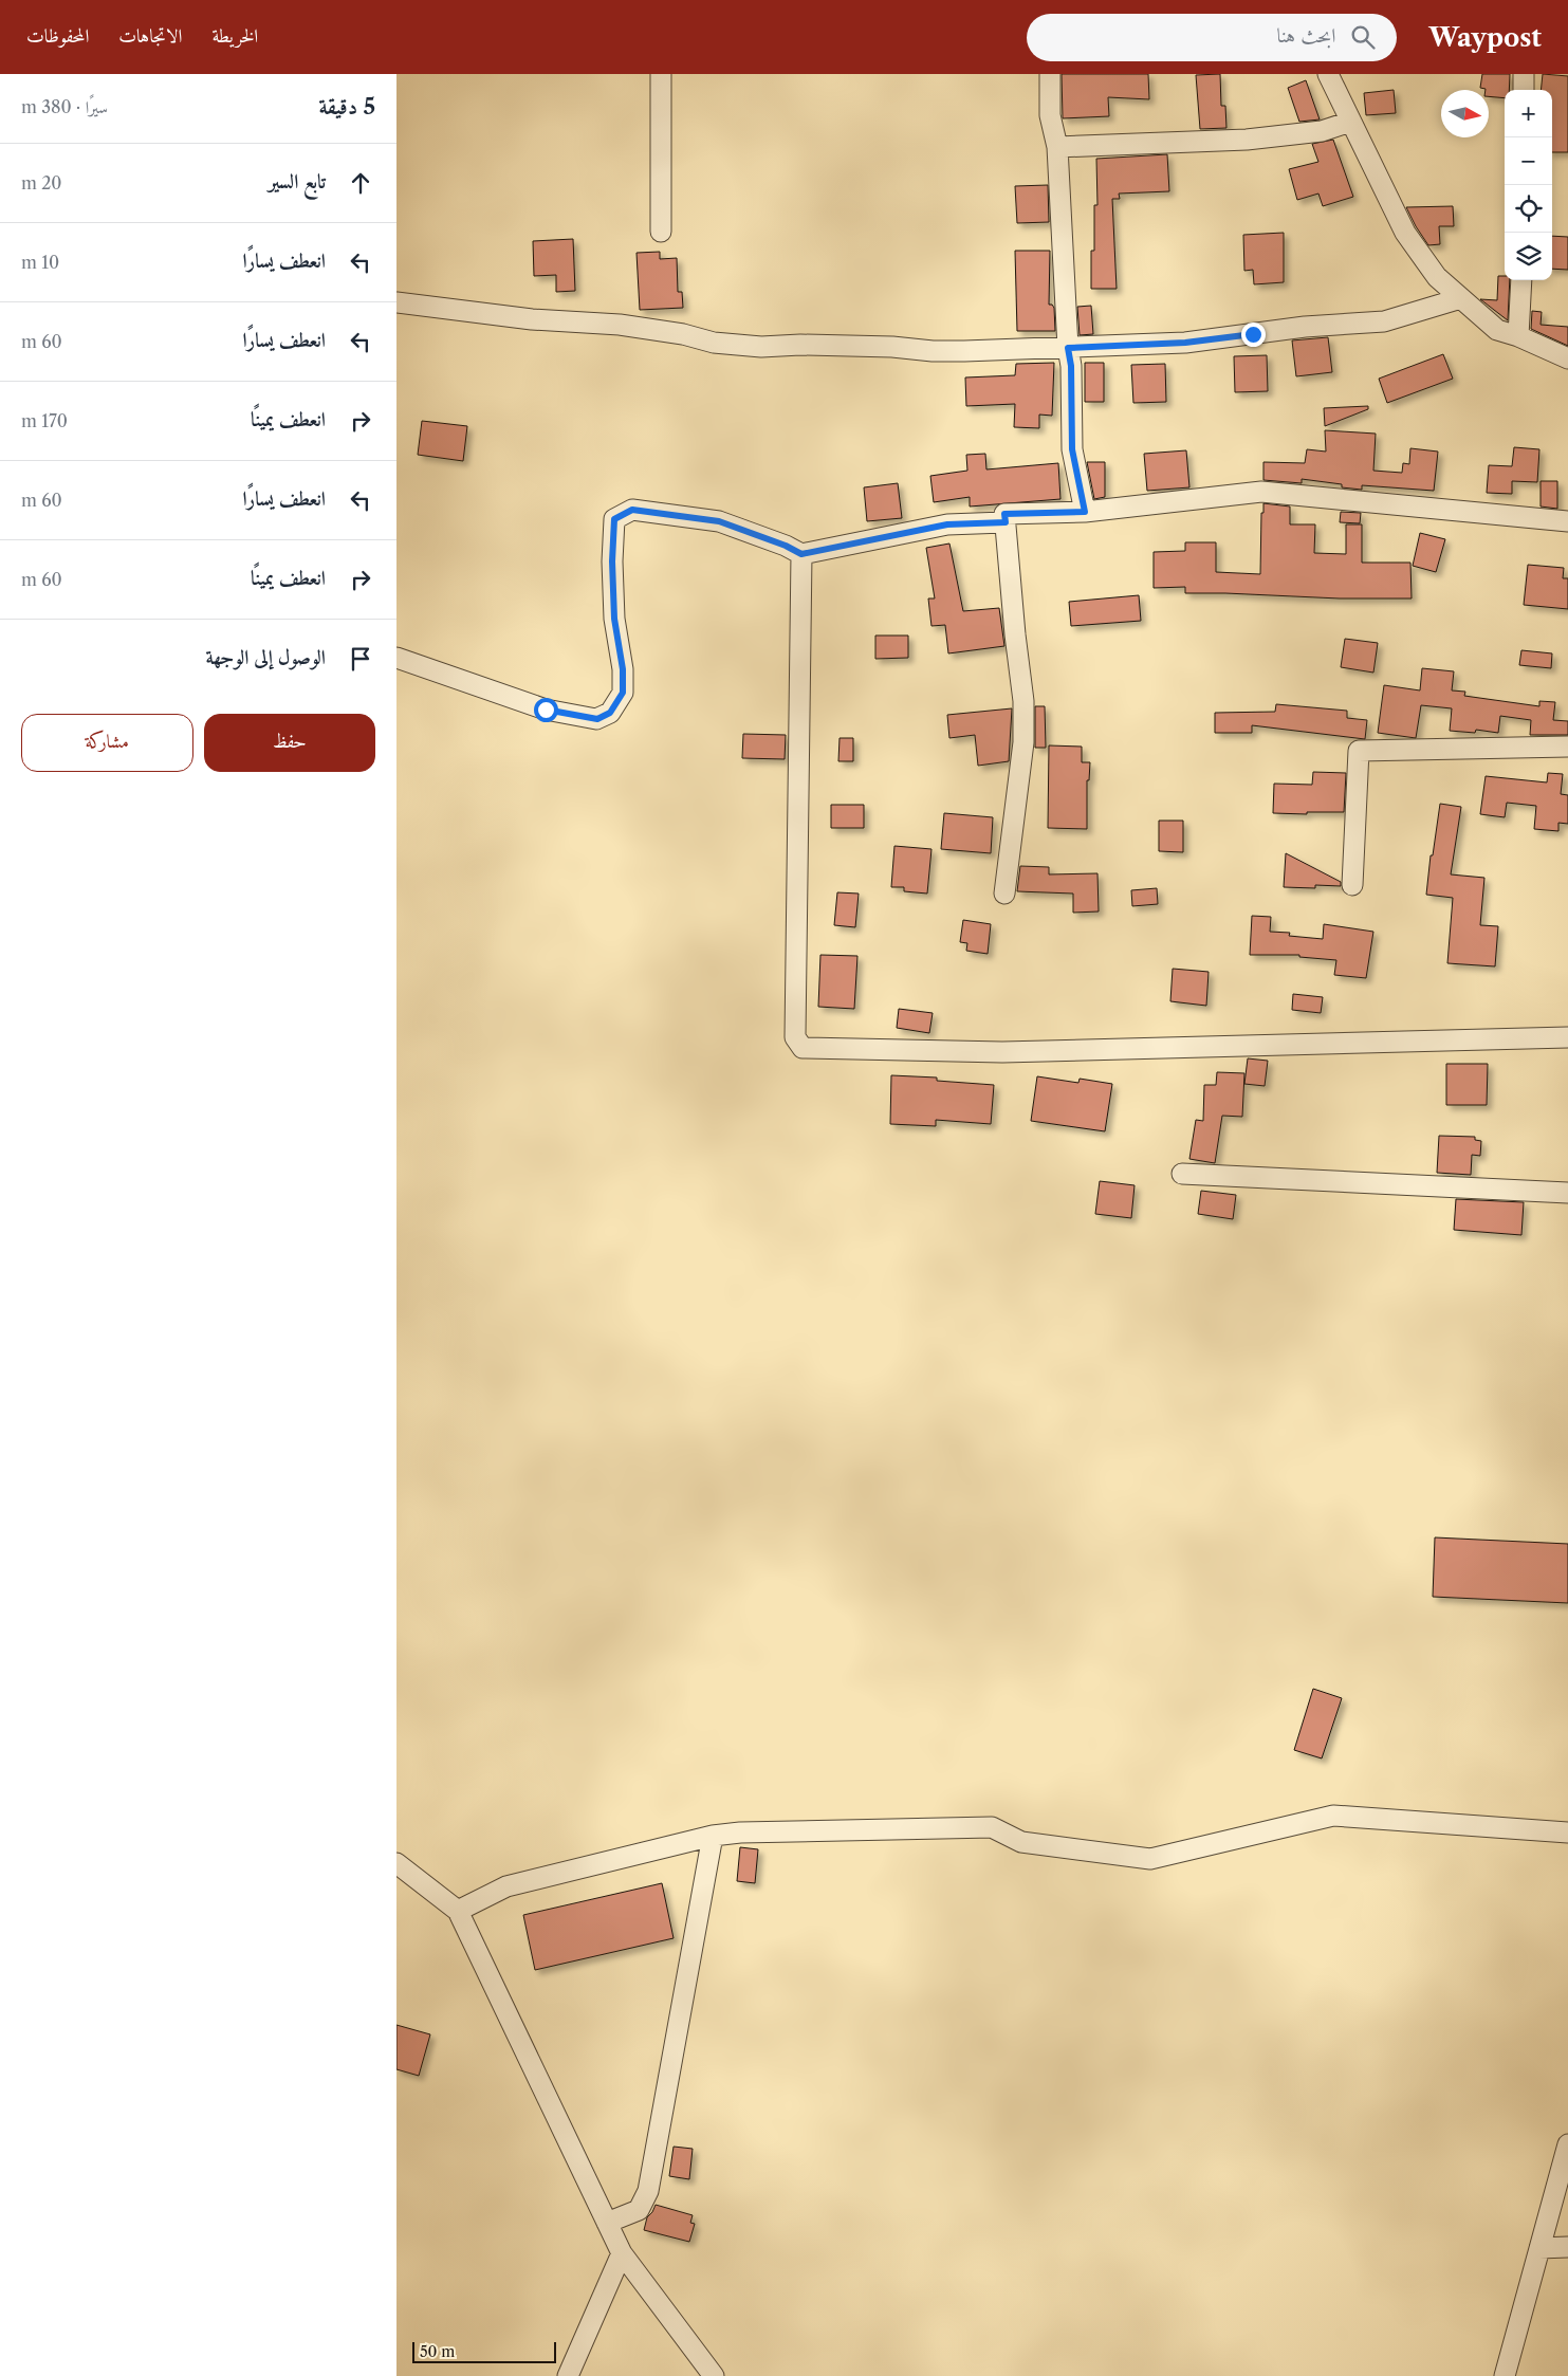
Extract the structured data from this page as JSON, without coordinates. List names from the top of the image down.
{
  "scale_bar": "50 m",
  "north": "right",
  "page": {
    "header": "Waypost",
    "search": "ابحث هنا",
    "nav": ["الخريطة", "الاتجاهات", "المحفوظات"],
    "heading": ["5 دقيقة", "سيرًا · 380 m"],
    "map_buttons": ["+", "−"],
    "list": [
      ["تابع السير", "20 m"],
      ["انعطف يسارًا", "10 m"],
      ["انعطف يسارًا", "60 m"],
      ["انعطف يمينًا", "170 m"],
      ["انعطف يسارًا", "60 m"],
      ["انعطف يمينًا", "60 m"],
      "الوصول إلى الوجهة"
    ],
    "buttons": ["حفظ", "مشاركة"],
    "scale": "50 m"
  }
}
